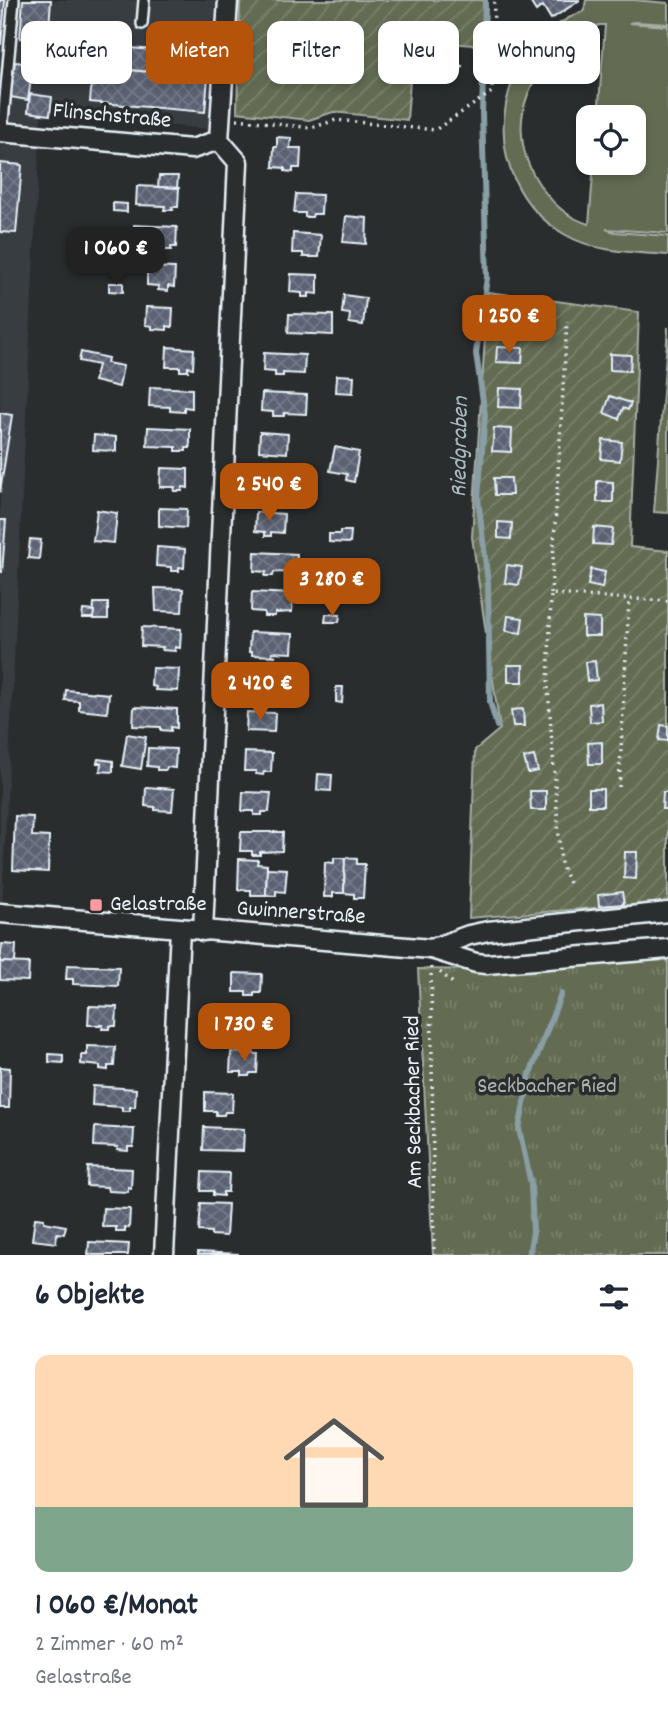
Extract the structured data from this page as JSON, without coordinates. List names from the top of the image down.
{
  "streets": {
    "street": ["Flinschstraße", "Gwinnerstraße"],
    "path": ["Am Seckbacher Ried"]
  },
  "crossings": [
    ["Gwinnerstraße", "Am Seckbacher Ried"]
  ],
  "water": ["Riedgraben"],
  "parks": ["Seckbacher Ried"],
  "places": {
    "transit": ["Gelastraße"]
  },
  "page": {
    "chip": [
      "Kaufen",
      "Mieten",
      "Filter",
      "Neu",
      "Wohnung"
    ],
    "price": [
      "1 060 €",
      "1 250 €",
      "2 540 €",
      "3 280 €",
      "2 420 €",
      "1 730 €"
    ],
    "heading": "6 Objekte",
    "list": [
      {
        "name": "1 060 €/Monat",
        "note": "2 Zimmer · 60 m² · Gelastraße"
      }
    ]
  }
}
